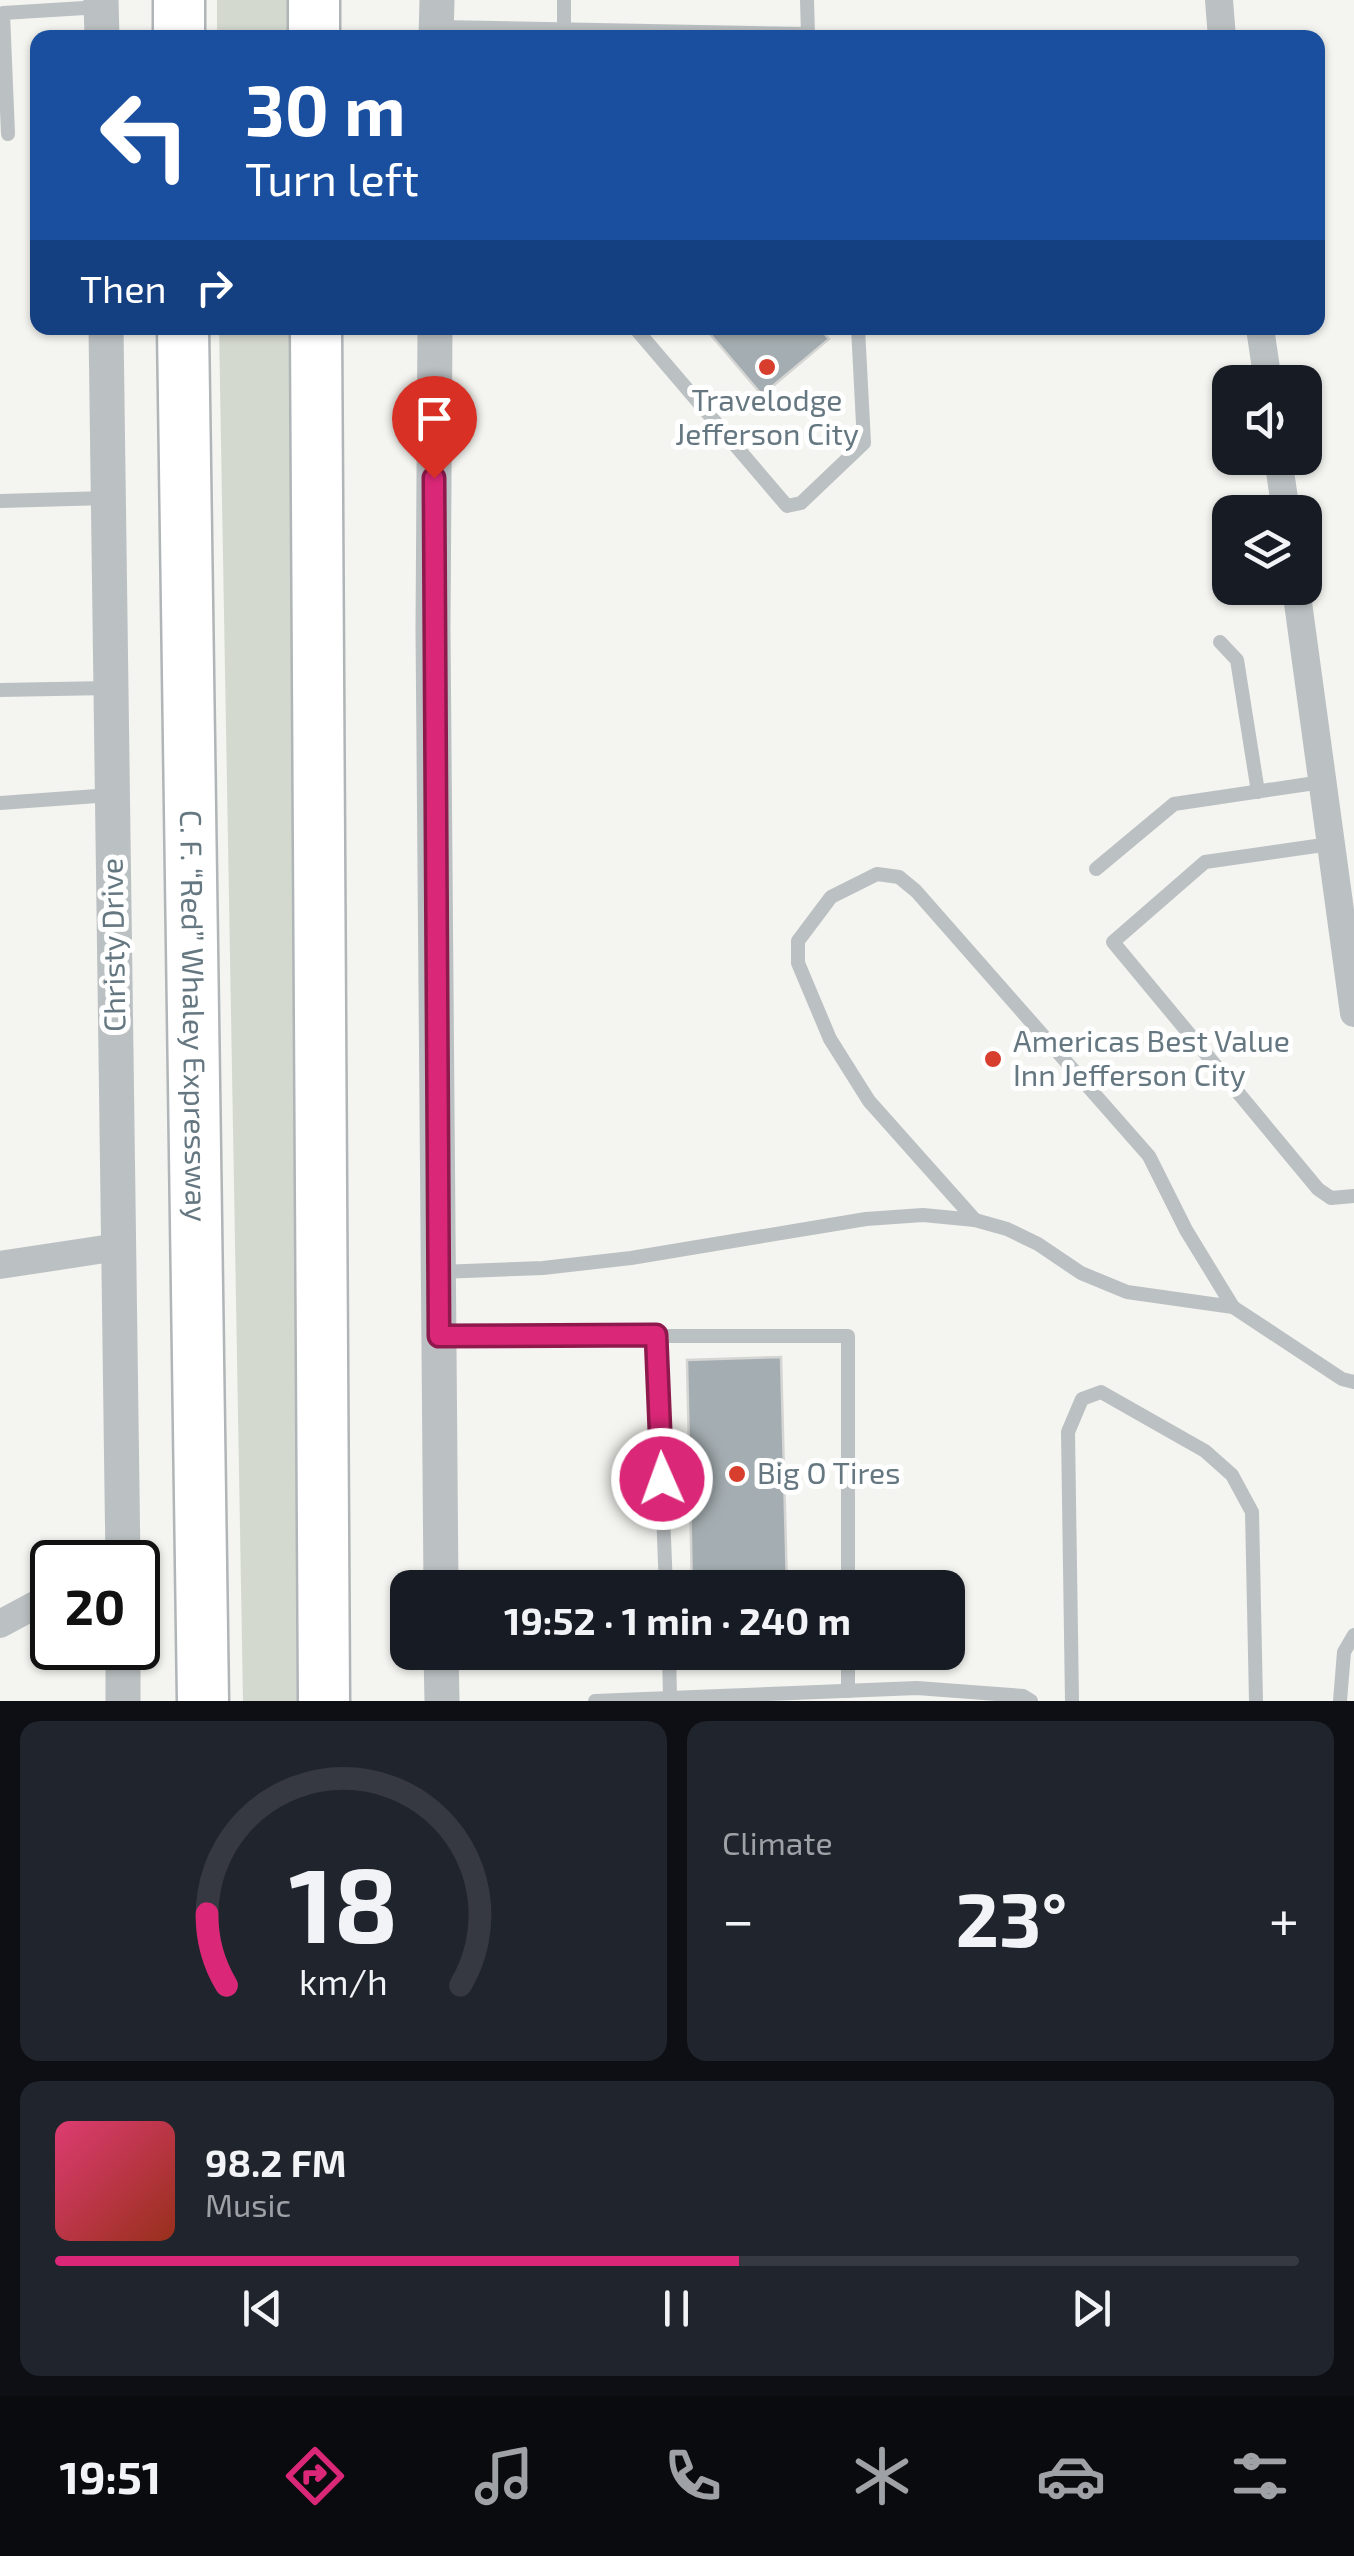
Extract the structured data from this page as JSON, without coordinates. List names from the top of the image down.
{
  "streets": {
    "highway": ["C. F. “Red” Whaley Expressway"],
    "street": ["Christy Drive"]
  },
  "places": ["Travelodge Jefferson City", "Americas Best Value Inn Jefferson City", "Big O Tires"],
  "page": {
    "turn": ["30 m", "Turn left"],
    "then": "Then",
    "limit": "20",
    "trip": "19:52 · 1 min · 240 m",
    "tile": "Climate",
    "heat": ["−", "23°", "+"],
    "song": ["98.2 FM", "Music"],
    "tabs": "19:51",
    "gauge": ["18", "km/h"]
  }
}
